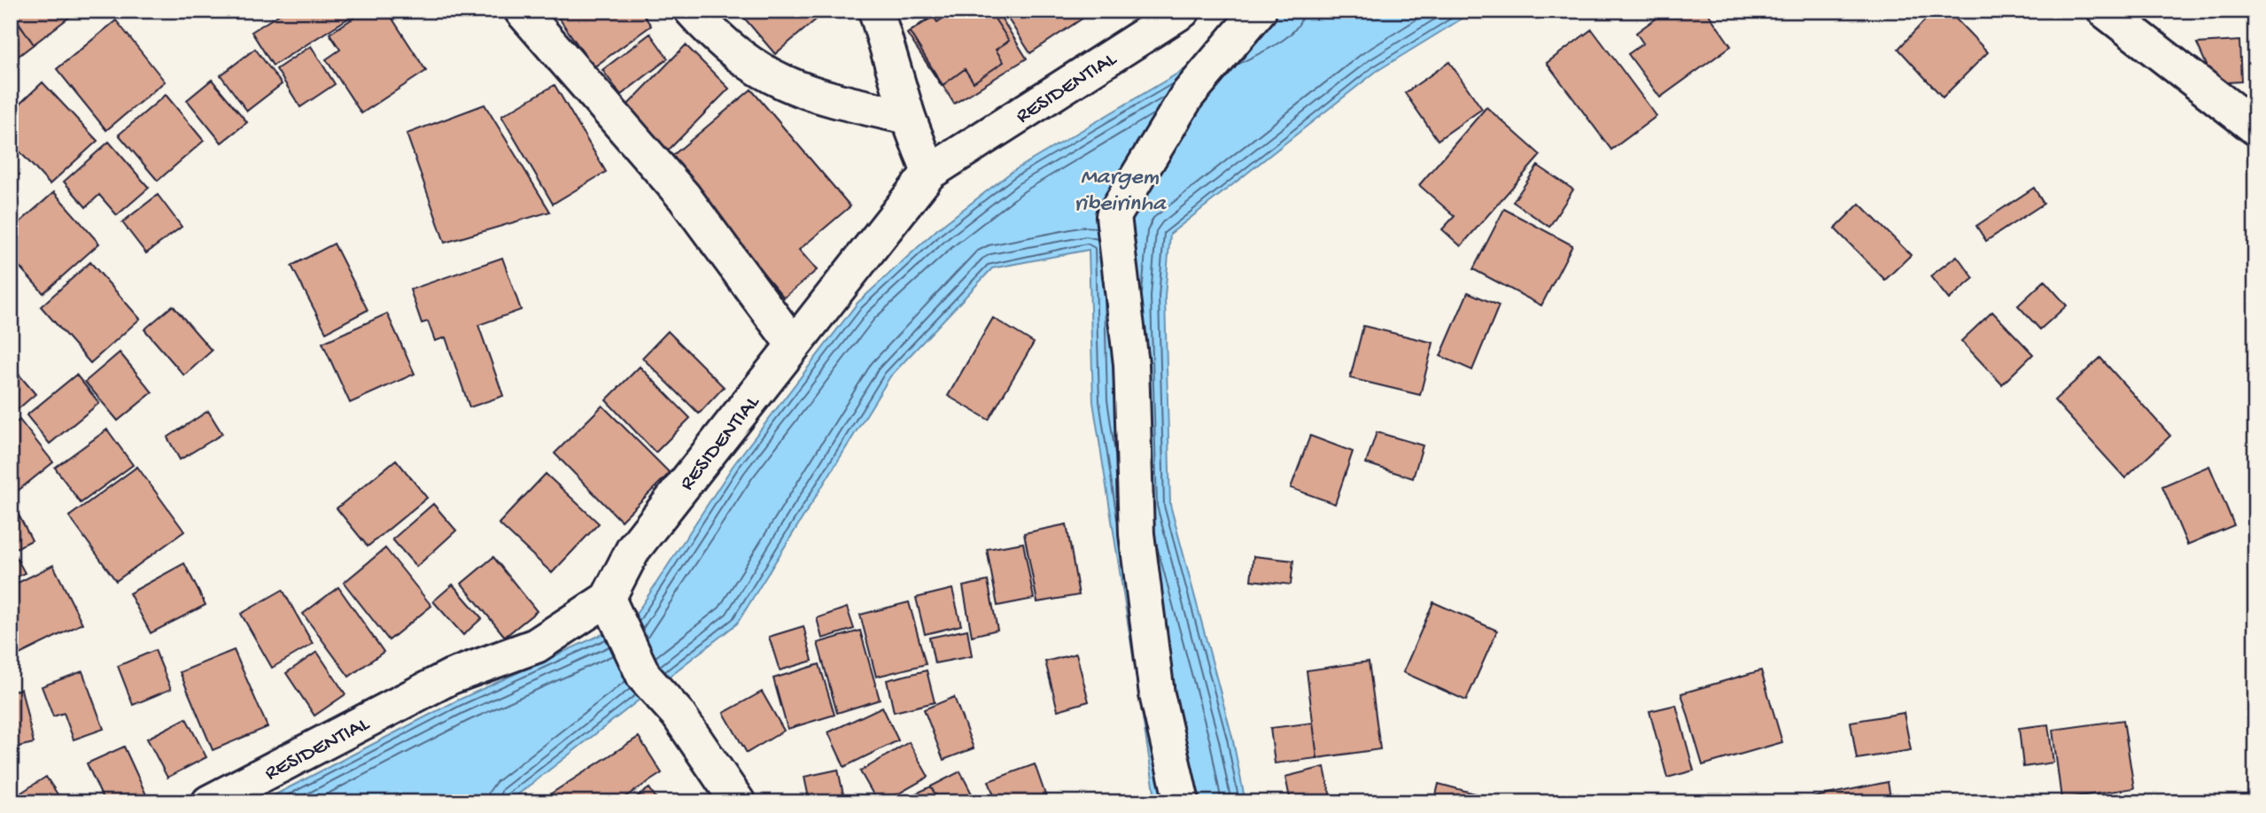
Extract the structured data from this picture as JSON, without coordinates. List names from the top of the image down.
{
  "streets": {
    "street": ["RESIDENTIAL"]
  },
  "water": ["Margem ribeirinha"]
}
